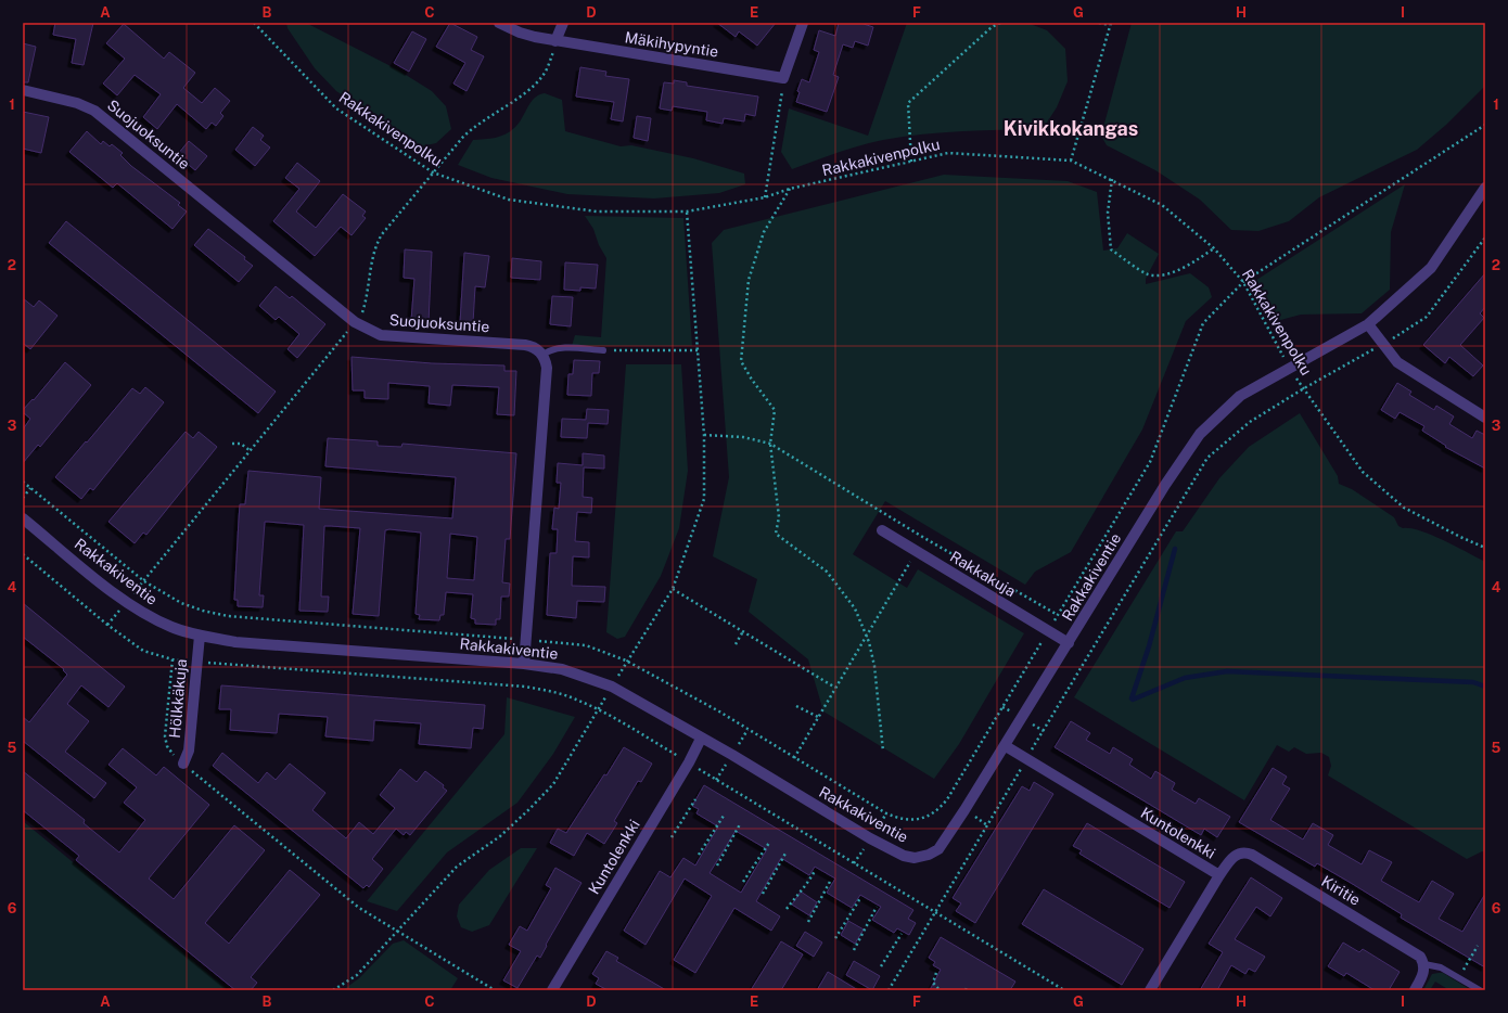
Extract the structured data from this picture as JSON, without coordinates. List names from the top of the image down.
{
  "streets": {
    "street": [
      "Mäkihypyntie",
      "Suojuoksuntie",
      "Rakkakiventie",
      "Rakkakuja",
      "Hölkkäkuja",
      "Kuntolenkki",
      "Kiritie"
    ],
    "path": ["Rakkakivenpolku"]
  },
  "crossings": [
    ["Rakkakivenpolku", "Rakkakiventie"],
    ["Rakkakiventie", "Rakkakuja"],
    ["Rakkakiventie", "Hölkkäkuja"],
    ["Rakkakiventie", "Kuntolenkki"],
    ["Kuntolenkki", "Kiritie"]
  ],
  "districts": ["Kivikkokangas"],
  "grid": {
    "columns": [
      "A",
      "B",
      "C",
      "D",
      "E",
      "F",
      "G",
      "H",
      "I"
    ],
    "rows": [
      "1",
      "2",
      "3",
      "4",
      "5",
      "6"
    ]
  }
}
